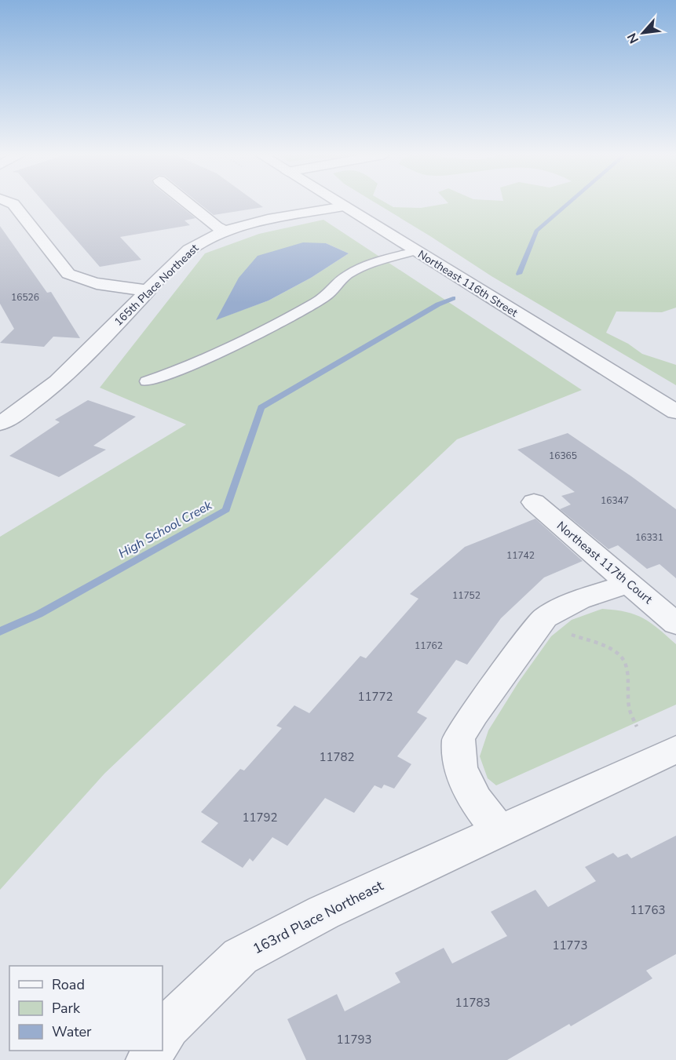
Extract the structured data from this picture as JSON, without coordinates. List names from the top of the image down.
{
  "streets": {
    "street": [
      "Northeast 116th Street",
      "165th Place Northeast",
      "Northeast 117th Court",
      "163rd Place Northeast"
    ]
  },
  "crossings": [
    ["Northeast 116th Street", "165th Place Northeast"]
  ],
  "water": ["High School Creek"],
  "house_numbers": [
    "16526",
    "16365",
    "16347",
    "16331",
    "11742",
    "11752",
    "11762",
    "11772",
    "11782",
    "11792",
    "11763",
    "11773",
    "11783",
    "11793"
  ],
  "legend": ["Road", "Park", "Water"],
  "north": "bottom left"
}
